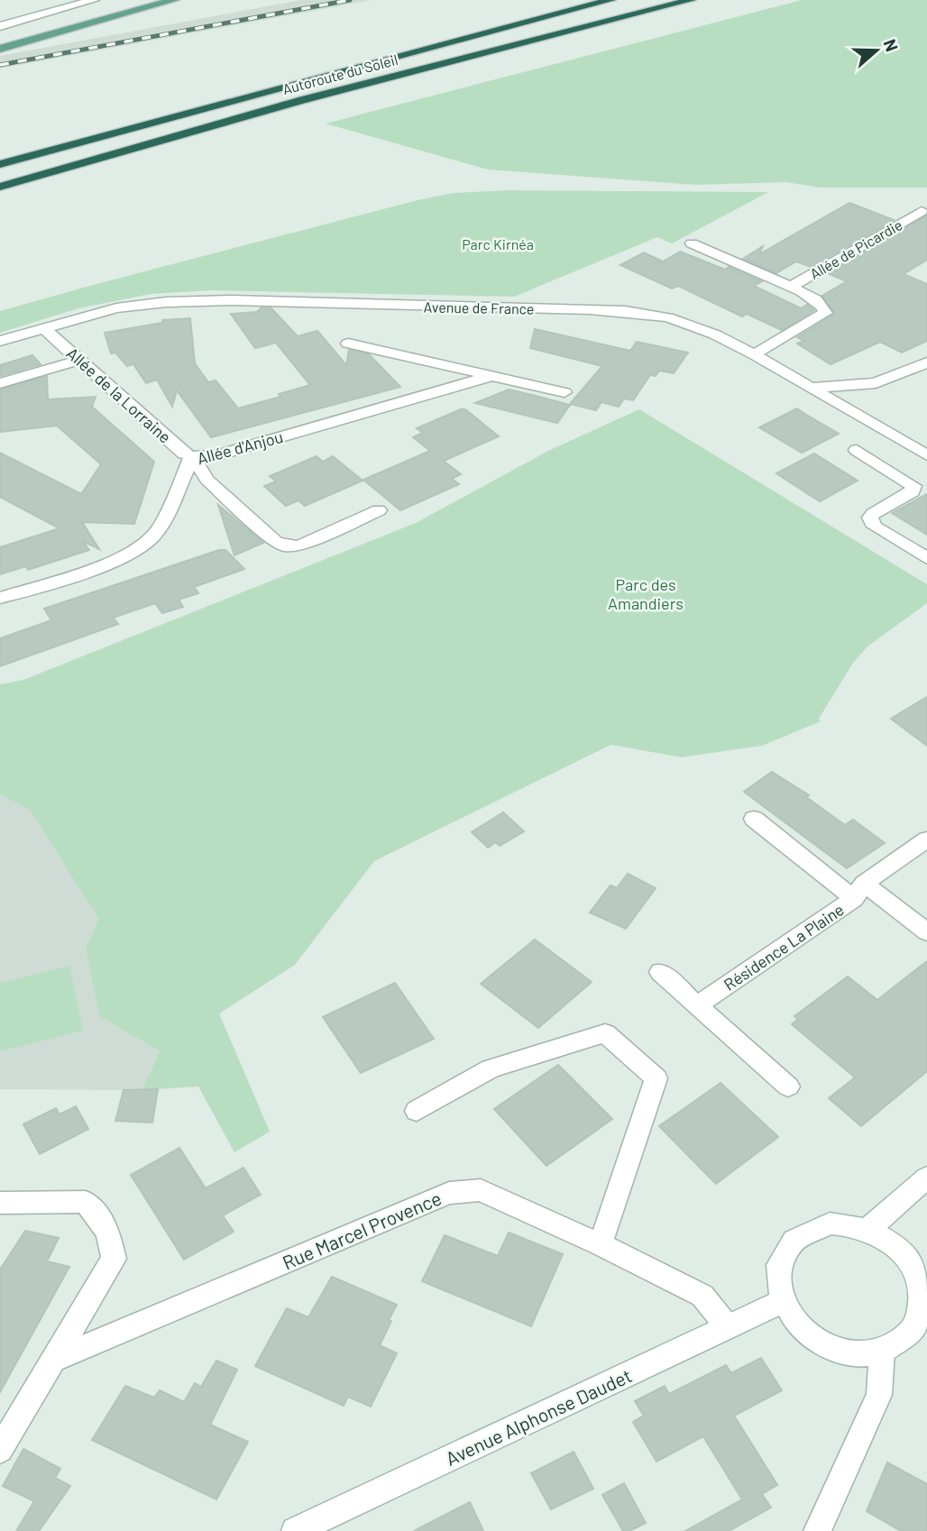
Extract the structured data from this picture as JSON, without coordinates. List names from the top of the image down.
{
  "streets": {
    "highway": ["Autoroute du Soleil"],
    "street": [
      "Allée de Picardie",
      "Avenue de France",
      "Allée de la Lorraine",
      "Allée d'Anjou",
      "Résidence La Plaine",
      "Rue Marcel Provence",
      "Avenue Alphonse Daudet"
    ]
  },
  "crossings": [
    ["Allée de Picardie", "Avenue de France"],
    ["Avenue de France", "Allée de la Lorraine"],
    ["Allée de la Lorraine", "Allée d'Anjou"],
    ["Rue Marcel Provence", "Avenue Alphonse Daudet"]
  ],
  "parks": ["Parc Kirnéa", "Parc des Amandiers"],
  "north": "right"
}
